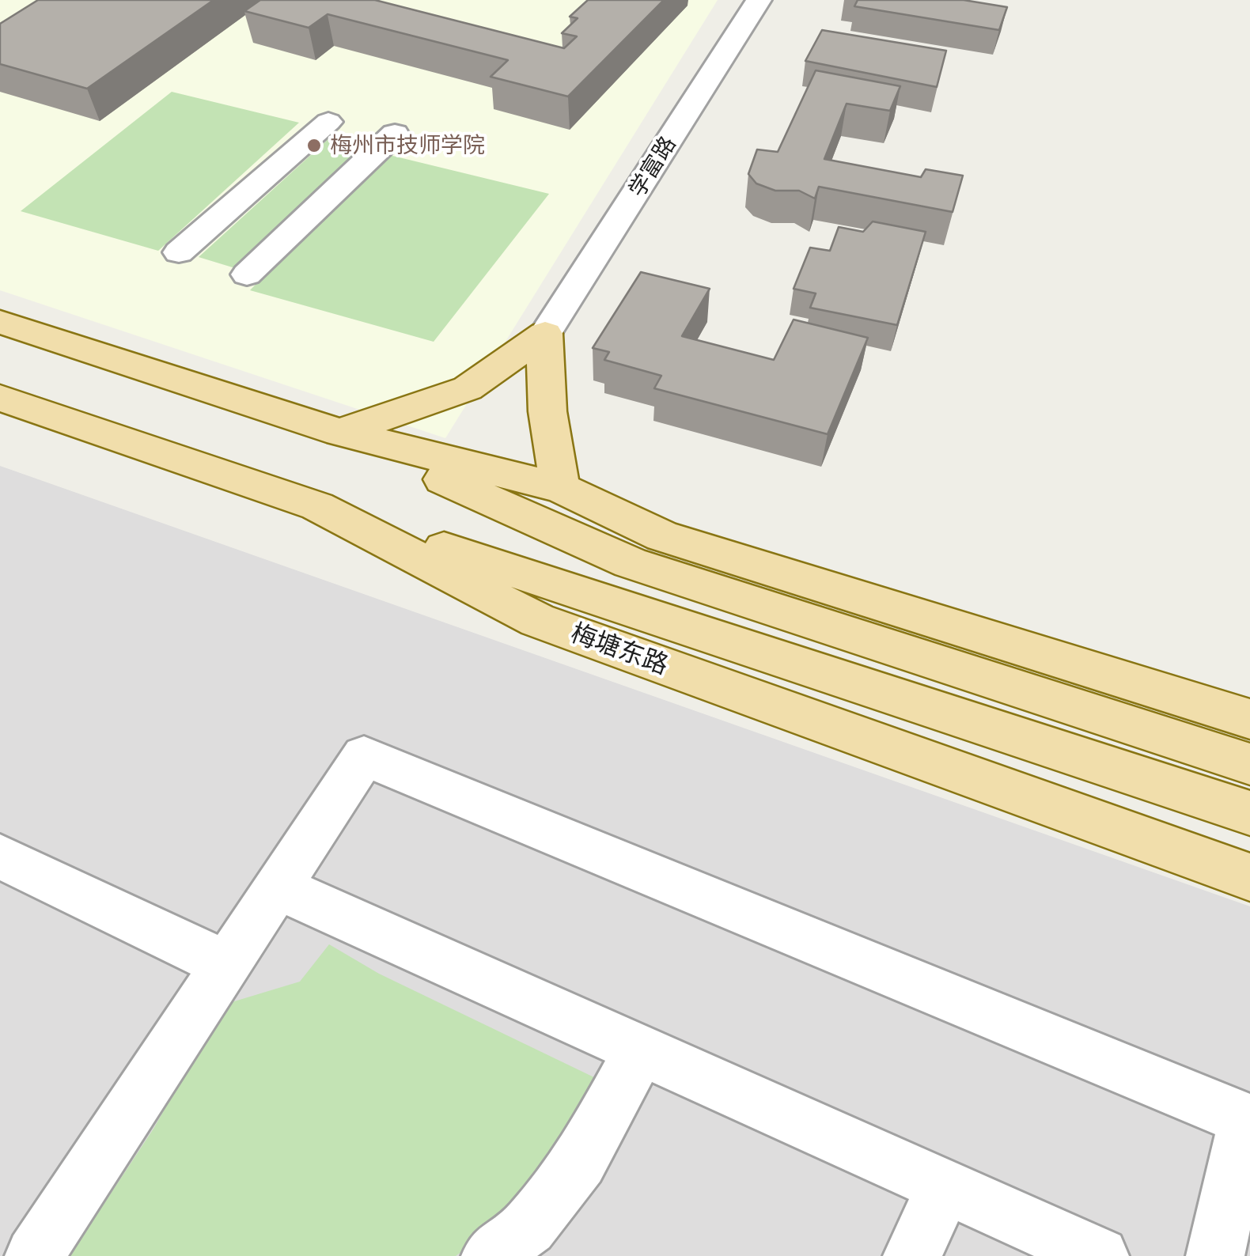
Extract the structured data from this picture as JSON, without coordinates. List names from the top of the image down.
{
  "streets": {
    "main road": ["梅塘东路"],
    "street": ["学富路"]
  },
  "places": ["梅州市技师学院"]
}
